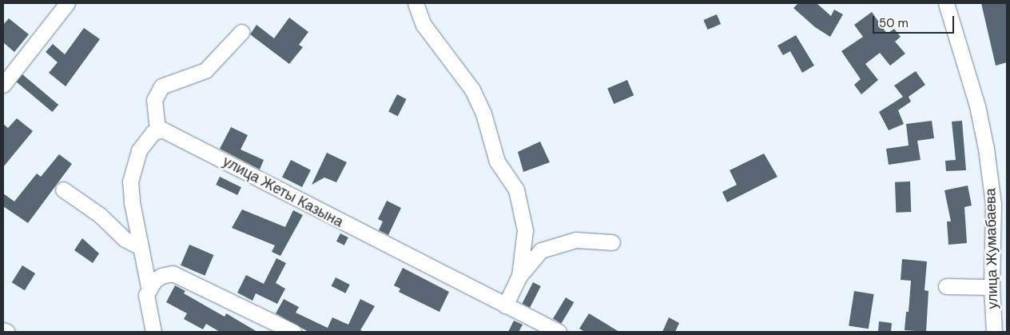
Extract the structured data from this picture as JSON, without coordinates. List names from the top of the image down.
{
  "streets": {
    "street": ["улица Жеты Казына", "улица Жумабаева"]
  },
  "scale_bar": "50 m"
}
